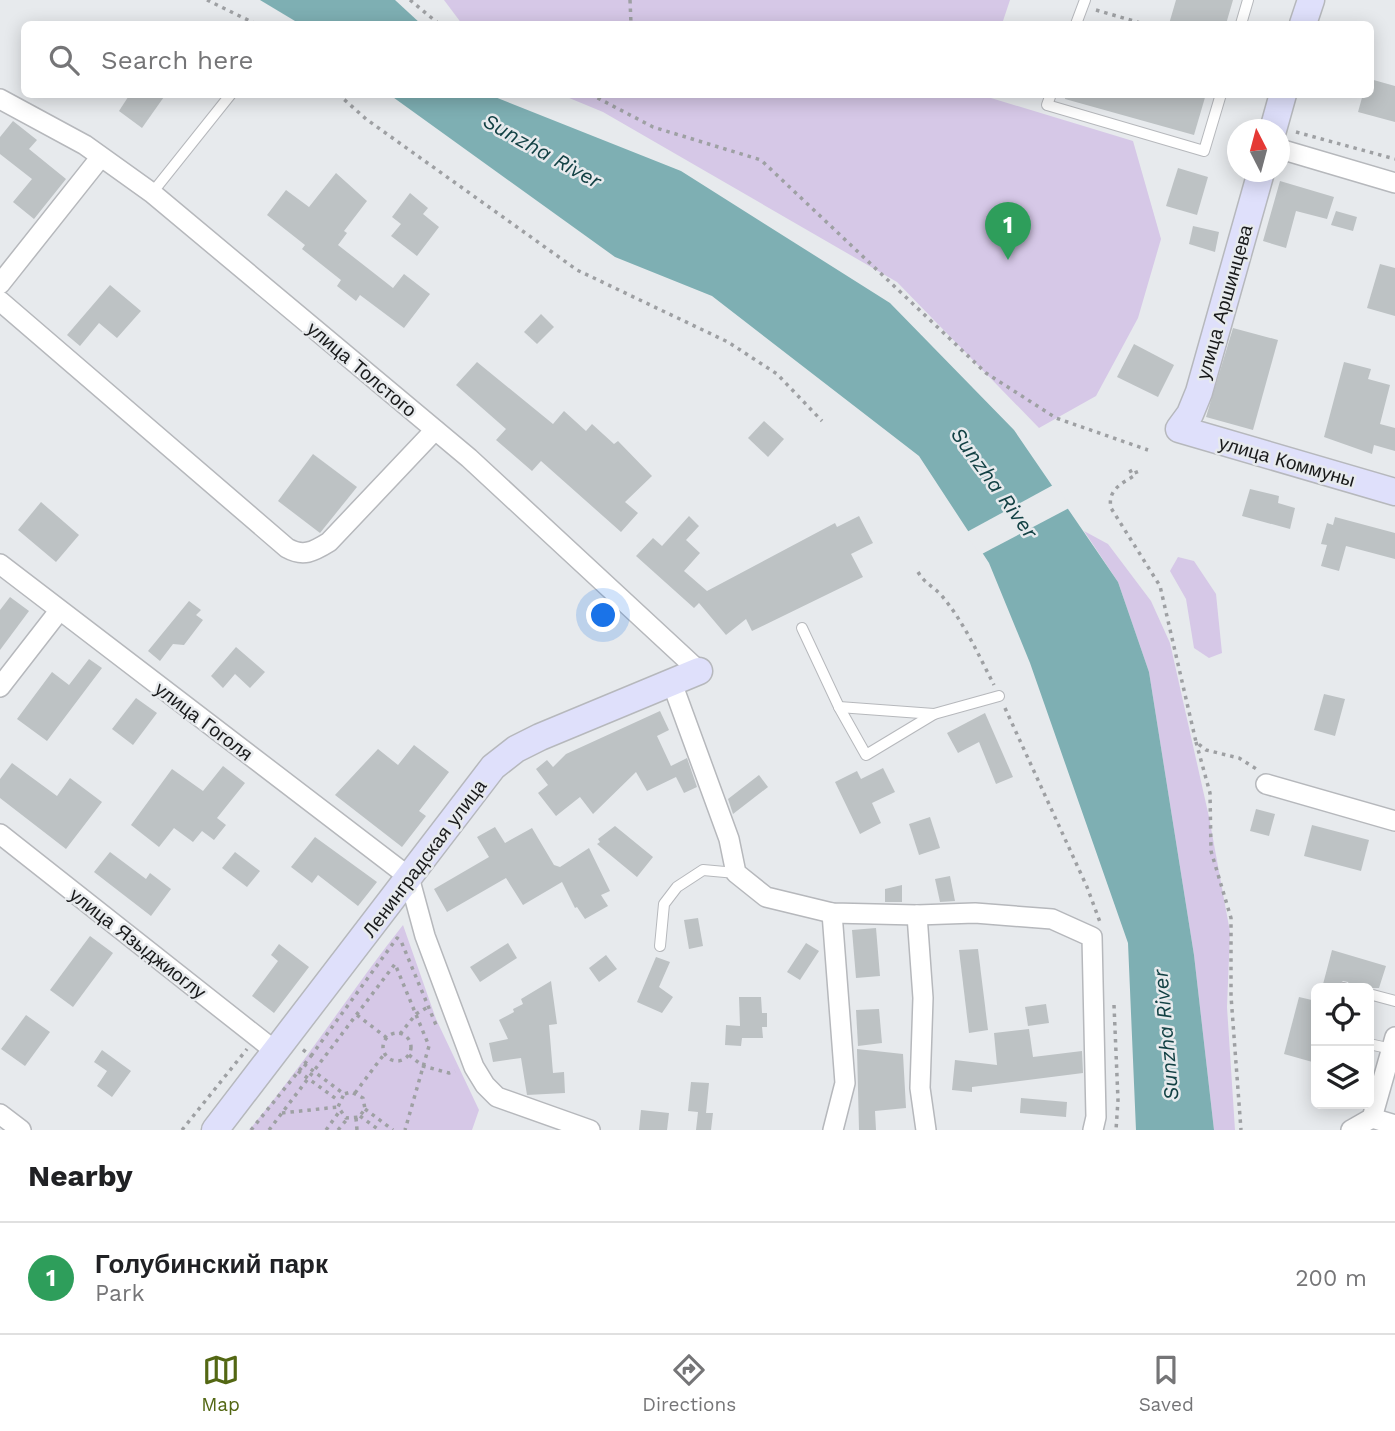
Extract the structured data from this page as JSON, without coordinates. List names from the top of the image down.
{
  "streets": {
    "main road": ["улица Аршинцева", "улица Коммуны", "Ленинградская улица"],
    "street": ["улица Толстого", "улица Гоголя", "улица Языджиоглу"]
  },
  "crossings": [
    ["улица Аршинцева", "улица Коммуны"],
    ["улица Толстого", "Ленинградская улица"],
    ["улица Гоголя", "Ленинградская улица"],
    ["Ленинградская улица", "улица Языджиоглу"]
  ],
  "water": ["Sunzha River"],
  "north": "top",
  "page": {
    "search": "Search here",
    "pins": "1",
    "heading": "Nearby",
    "list": [
      {
        "mark": "1",
        "name": "Голубинский парк",
        "note": "Park",
        "value": "200 m"
      }
    ],
    "nav": ["Map", "Directions", "Saved"]
  }
}
